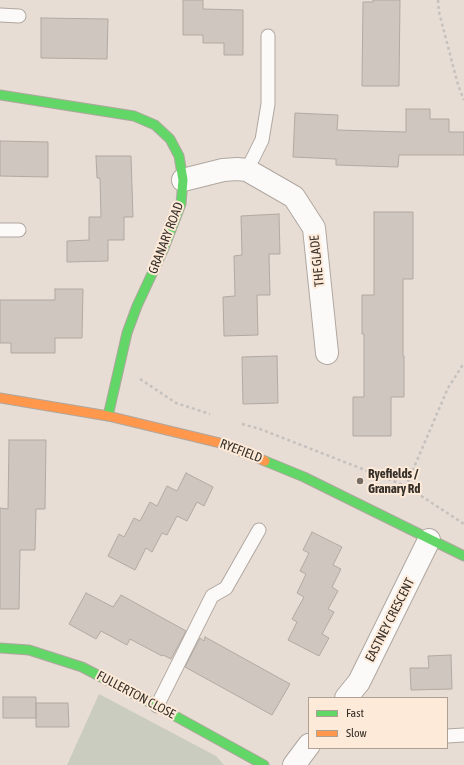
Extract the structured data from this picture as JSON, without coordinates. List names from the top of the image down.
{
  "streets": {
    "street": [
      "GRANARY ROAD",
      "THE GLADE",
      "RYEFIELD",
      "EASTNEY CRESCENT",
      "FULLERTON CLOSE"
    ]
  },
  "crossings": [
    ["GRANARY ROAD", "THE GLADE"],
    ["GRANARY ROAD", "RYEFIELD"],
    ["RYEFIELD", "EASTNEY CRESCENT"]
  ],
  "places": ["Ryefields / Granary Rd"],
  "legend": ["Fast", "Slow"]
}
